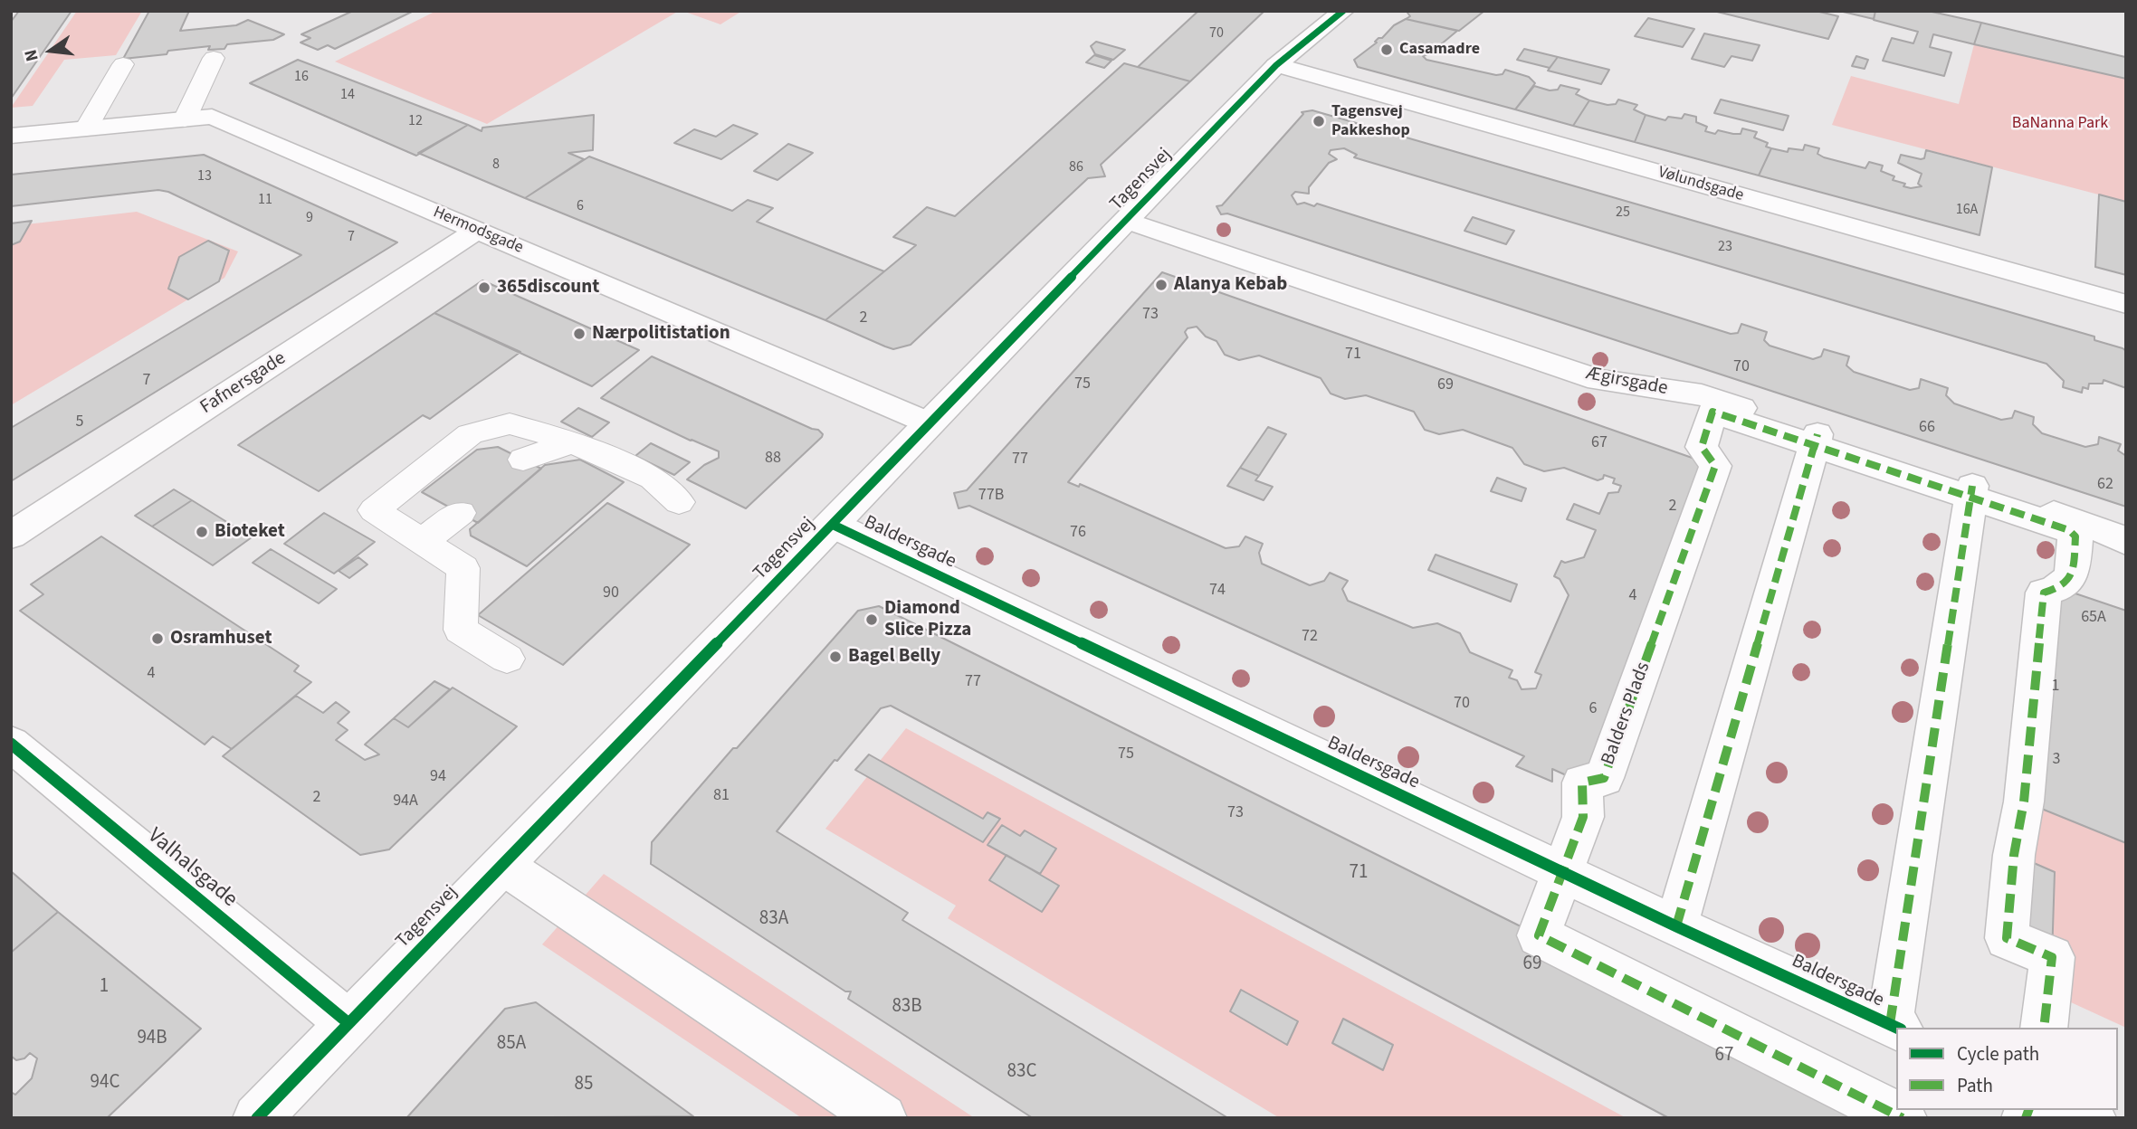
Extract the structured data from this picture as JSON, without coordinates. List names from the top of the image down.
{
  "streets": {
    "street": [
      "Tagensvej",
      "Vølundsgade",
      "Hermodsgade",
      "Ægirsgade",
      "Fafnersgade",
      "Baldersgade",
      "Balders Plads",
      "Valhalsgade"
    ]
  },
  "crossings": [
    ["Tagensvej", "Vølundsgade"],
    ["Tagensvej", "Hermodsgade"],
    ["Tagensvej", "Ægirsgade"],
    ["Tagensvej", "Baldersgade"],
    ["Tagensvej", "Valhalsgade"],
    ["Hermodsgade", "Fafnersgade"],
    ["Ægirsgade", "Balders Plads"],
    ["Baldersgade", "Balders Plads"]
  ],
  "parks": ["BaNanna Park"],
  "places": [
    "Casamadre",
    "Tagensvej Pakkeshop",
    "Alanya Kebab",
    "365discount",
    "Nærpolitistation",
    "Bioteket",
    "Diamond Slice Pizza",
    "Osramhuset",
    "Bagel Belly"
  ],
  "house_numbers": [
    "70",
    "16",
    "14",
    "12",
    "8",
    "86",
    "13",
    "11",
    "6",
    "16A",
    "25",
    "9",
    "7",
    "23",
    "73",
    "2",
    "71",
    "70",
    "7",
    "75",
    "69",
    "5",
    "66",
    "67",
    "88",
    "77",
    "62",
    "77B",
    "2",
    "76",
    "74",
    "90",
    "4",
    "65A",
    "72",
    "4",
    "77",
    "1",
    "70",
    "6",
    "75",
    "3",
    "94",
    "81",
    "2",
    "94A",
    "73",
    "71",
    "83A",
    "69",
    "1",
    "83B",
    "94B",
    "85A",
    "67",
    "83C",
    "94C",
    "85"
  ],
  "legend": ["Cycle path", "Path"],
  "north": "left"
}
